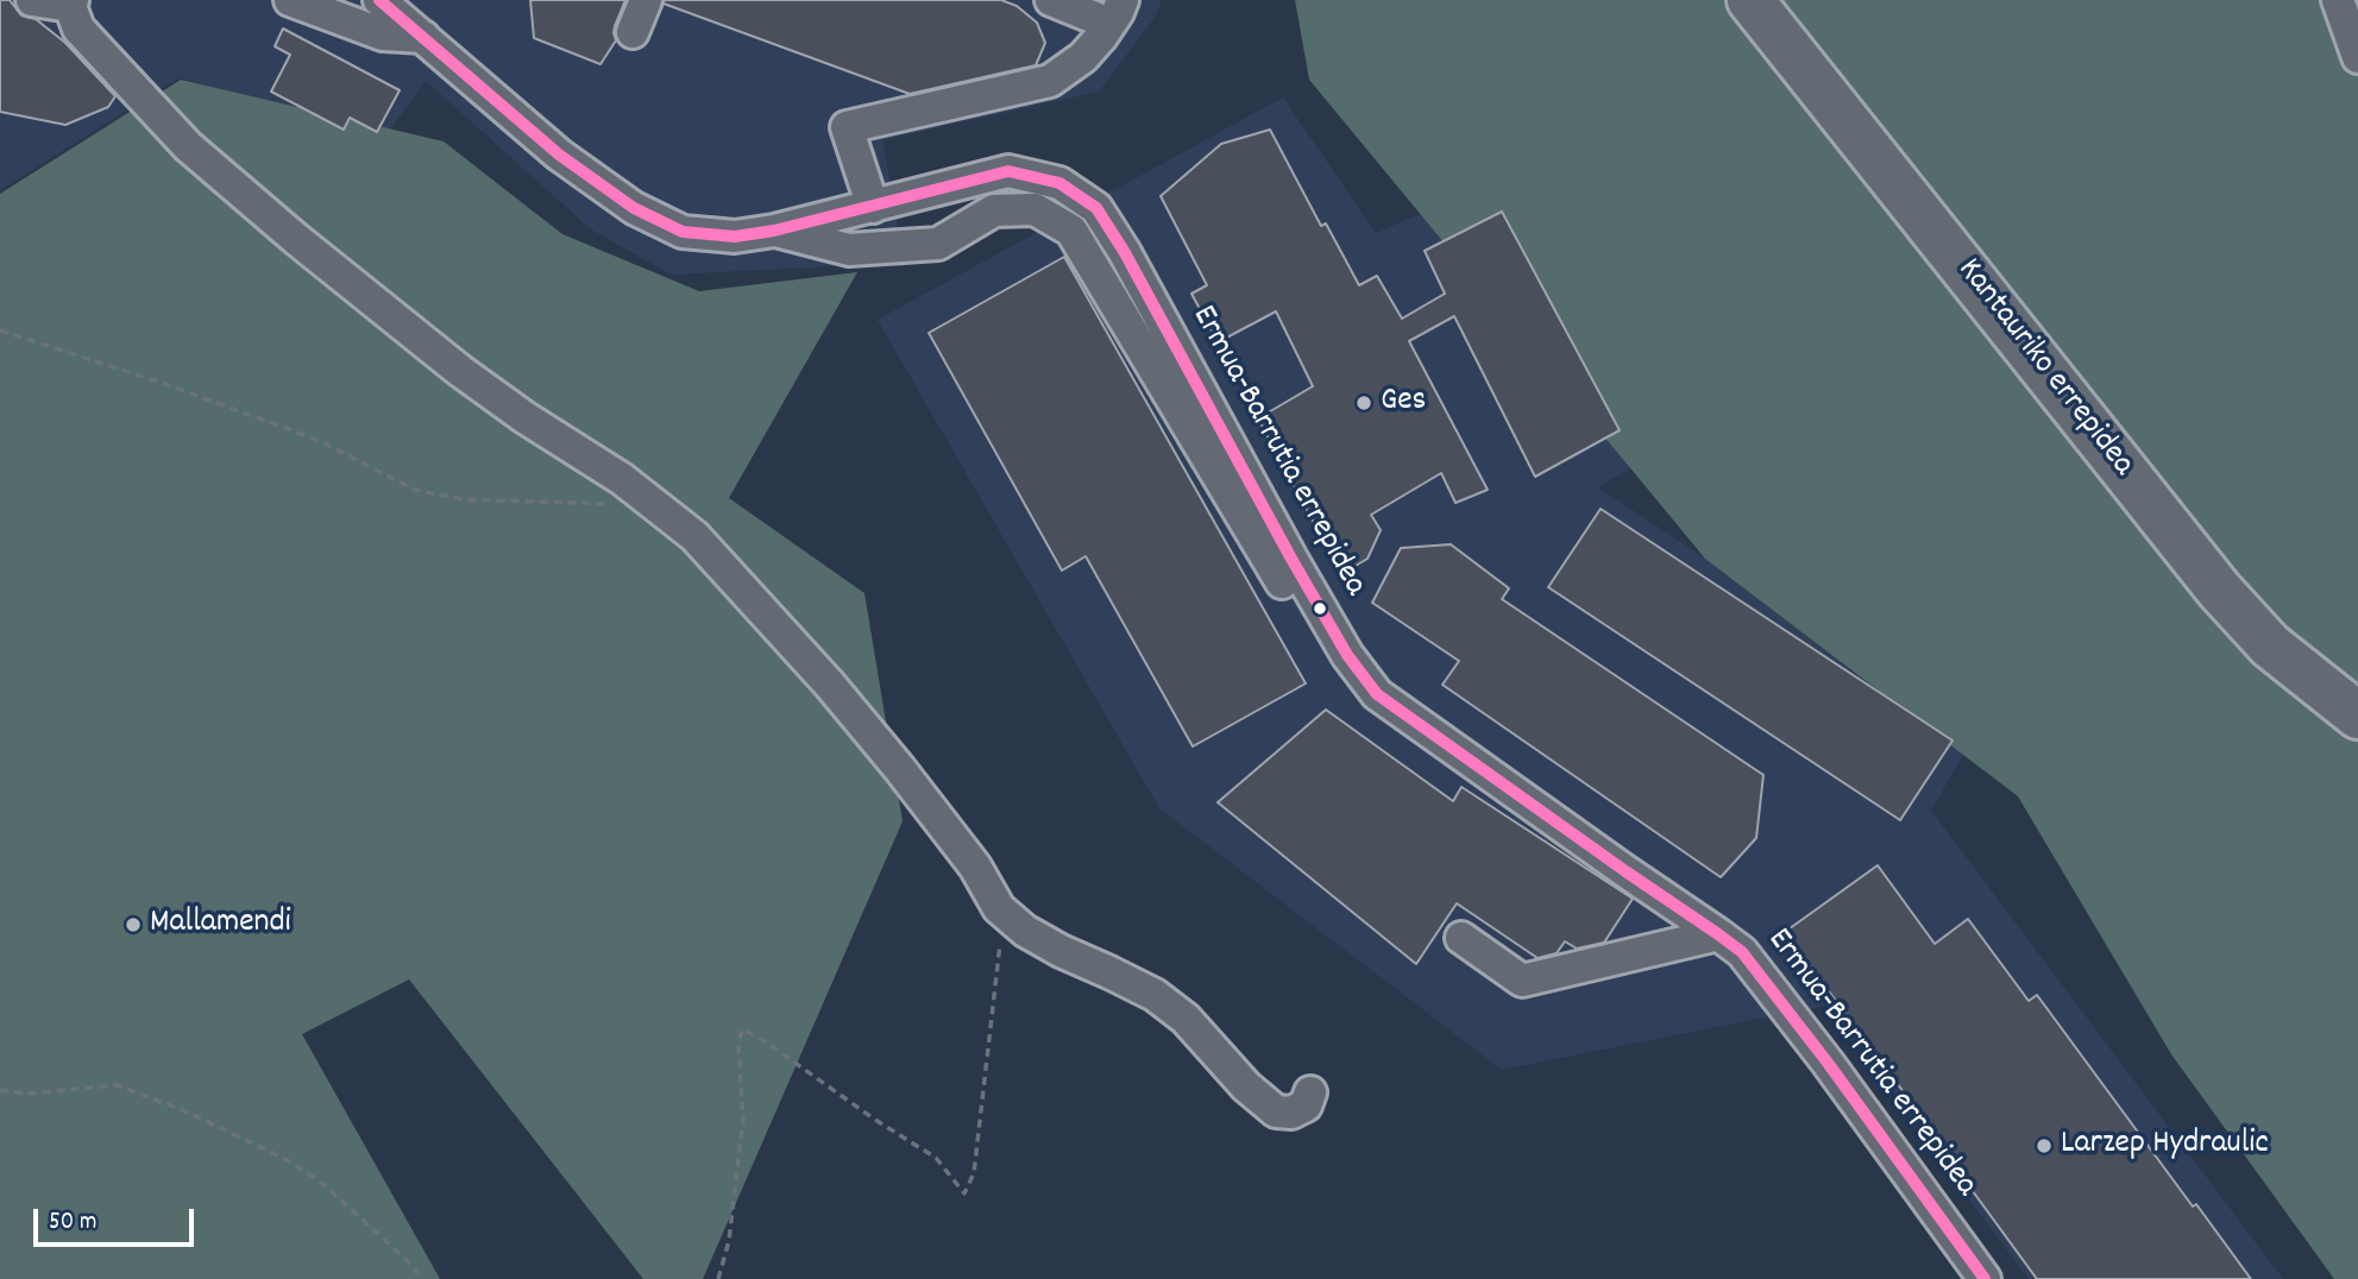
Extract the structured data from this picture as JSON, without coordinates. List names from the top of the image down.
{
  "streets": {
    "highway": ["Kantauriko errepidea"],
    "street": ["Ermua-Barrutia errepidea"]
  },
  "places": ["Ges", "Mallamendi", "Larzep Hydraulic"],
  "scale_bar": "50 m"
}
